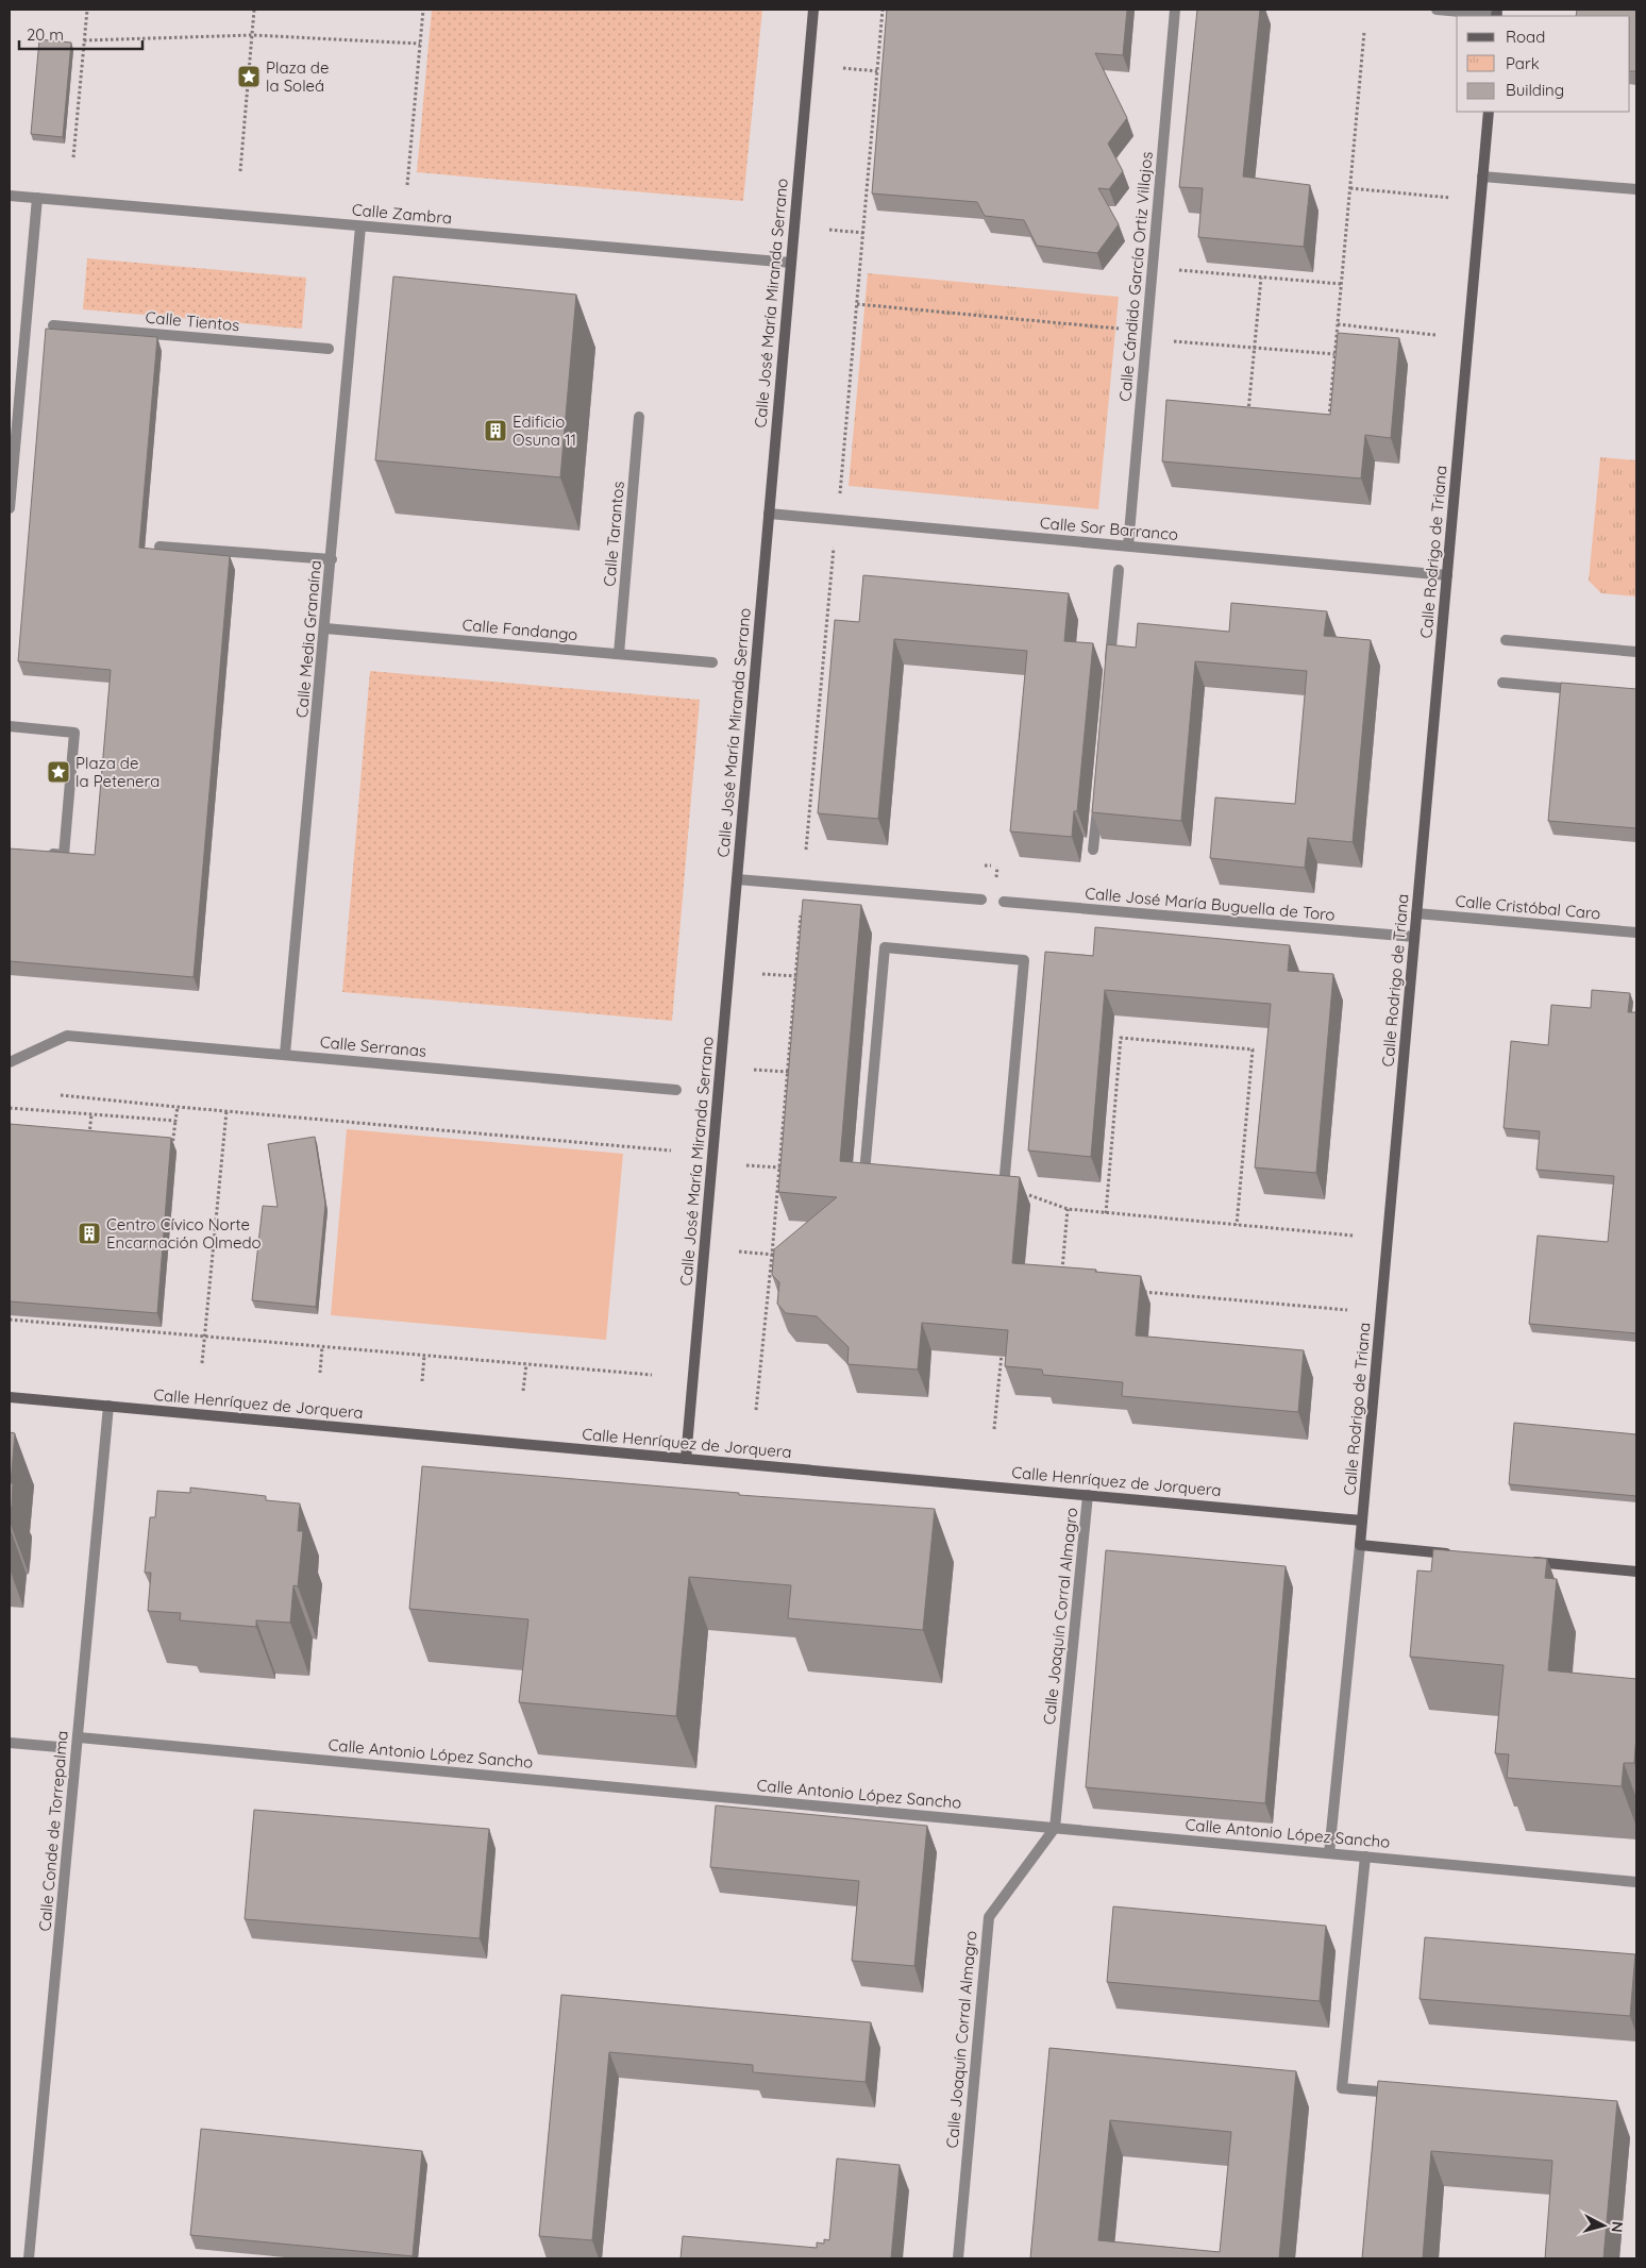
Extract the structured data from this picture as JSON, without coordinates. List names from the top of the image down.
{
  "streets": {
    "street": [
      "Calle Zambra",
      "Calle Cándido García Ortiz Villajos",
      "Calle José María Miranda Serrano",
      "Calle Tientos",
      "Calle Sor Barranco",
      "Calle Tarantos",
      "Calle Rodrigo de Triana",
      "Calle Fandango",
      "Calle Media Granaína",
      "Calle José María Buguella de Toro",
      "Calle Cristóbal Caro",
      "Calle Serranas",
      "Calle Henríquez de Jorquera",
      "Calle Joaquín Corral Almagro",
      "Calle Antonio López Sancho",
      "Calle Conde de Torrepalma"
    ]
  },
  "crossings": [
    ["Calle Zambra", "Calle José María Miranda Serrano"],
    ["Calle Zambra", "Calle Media Granaína"],
    ["Calle Cándido García Ortiz Villajos", "Calle Sor Barranco"],
    ["Calle José María Miranda Serrano", "Calle Sor Barranco"],
    ["Calle José María Miranda Serrano", "Calle Henríquez de Jorquera"],
    ["Calle Sor Barranco", "Calle Rodrigo de Triana"],
    ["Calle Tarantos", "Calle Fandango"],
    ["Calle Rodrigo de Triana", "Calle José María Buguella de Toro"],
    ["Calle Rodrigo de Triana", "Calle Cristóbal Caro"],
    ["Calle Rodrigo de Triana", "Calle Henríquez de Jorquera"],
    ["Calle Rodrigo de Triana", "Calle Antonio López Sancho"],
    ["Calle Fandango", "Calle Media Granaína"],
    ["Calle Media Granaína", "Calle Serranas"],
    ["Calle Henríquez de Jorquera", "Calle Joaquín Corral Almagro"],
    ["Calle Henríquez de Jorquera", "Calle Conde de Torrepalma"],
    ["Calle Joaquín Corral Almagro", "Calle Antonio López Sancho"],
    ["Calle Antonio López Sancho", "Calle Conde de Torrepalma"]
  ],
  "places": {
    "place": ["Plaza de la Soleá", "Plaza de la Petenera"],
    "building": ["Edificio Osuna 11", "Centro Cívico Norte Encarnación Olmedo"]
  },
  "legend": ["Road", "Park", "Building"],
  "scale_bar": "20 m",
  "north": "right"
}
